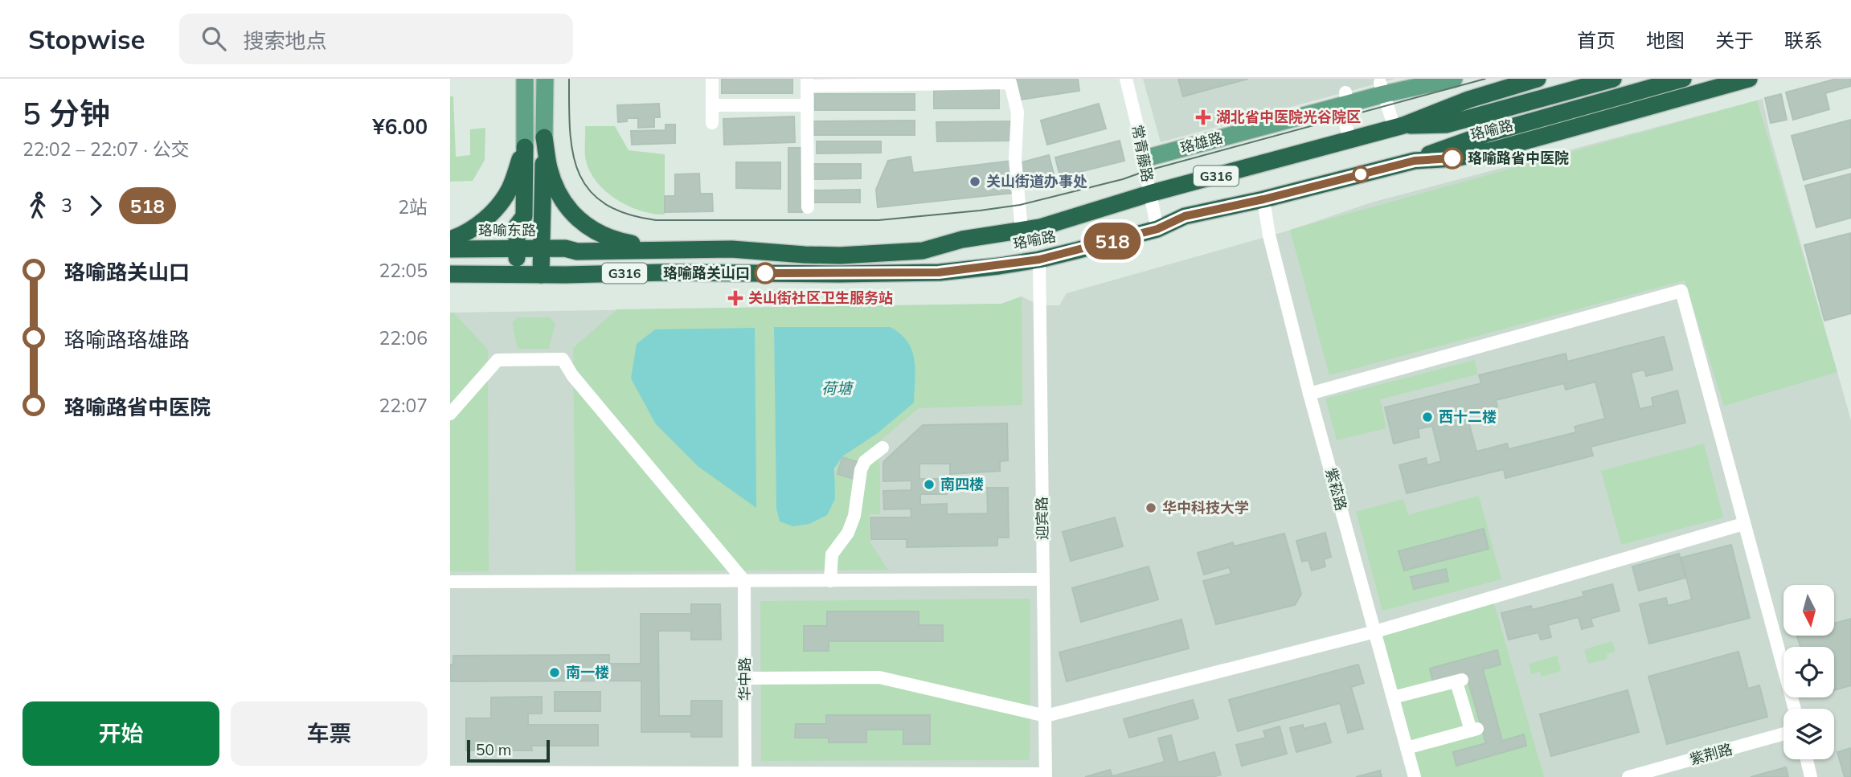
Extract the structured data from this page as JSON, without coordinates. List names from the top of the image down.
{
  "streets": {
    "highway": ["珞喻路", "G316", "珞喻东路"],
    "main road": ["珞雄路"],
    "street": [
      "常青藤路",
      "紫菘路",
      "迎宾路",
      "华中路",
      "紫荆路"
    ]
  },
  "crossings": [
    ["珞喻路", "常青藤路"],
    ["珞喻路", "G316"],
    ["珞喻路", "珞喻东路"],
    ["珞喻路", "紫菘路"],
    ["珞喻路", "迎宾路"],
    ["珞雄路", "常青藤路"]
  ],
  "water": ["荷塘"],
  "places": {
    "health": ["湖北省中医院光谷院区", "关山街社区卫生服务站"],
    "other": [
      "珞喻路省中医院",
      "关山街道办事处",
      "珞喻路关山口",
      "西十二楼",
      "南四楼",
      "华中科技大学",
      "南一楼"
    ]
  },
  "lines": ["bus line 518"],
  "scale_bar": "50 m",
  "north": "bottom",
  "page": {
    "header": "Stopwise",
    "search": "搜索地点",
    "nav": [
      "首页",
      "地图",
      "关于",
      "联系"
    ],
    "heading": ["5 分钟", "22:02 – 22:07 · 公交", "¥6.00"],
    "on_map": "518",
    "legs": ["3", "518", "2站"],
    "list": [
      {
        "name": "珞喻路关山口",
        "value": "22:05"
      },
      {
        "name": "珞喻路珞雄路",
        "value": "22:06"
      },
      {
        "name": "珞喻路省中医院",
        "value": "22:07"
      }
    ],
    "buttons": ["开始", "车票"],
    "scale": "50 m"
  }
}
